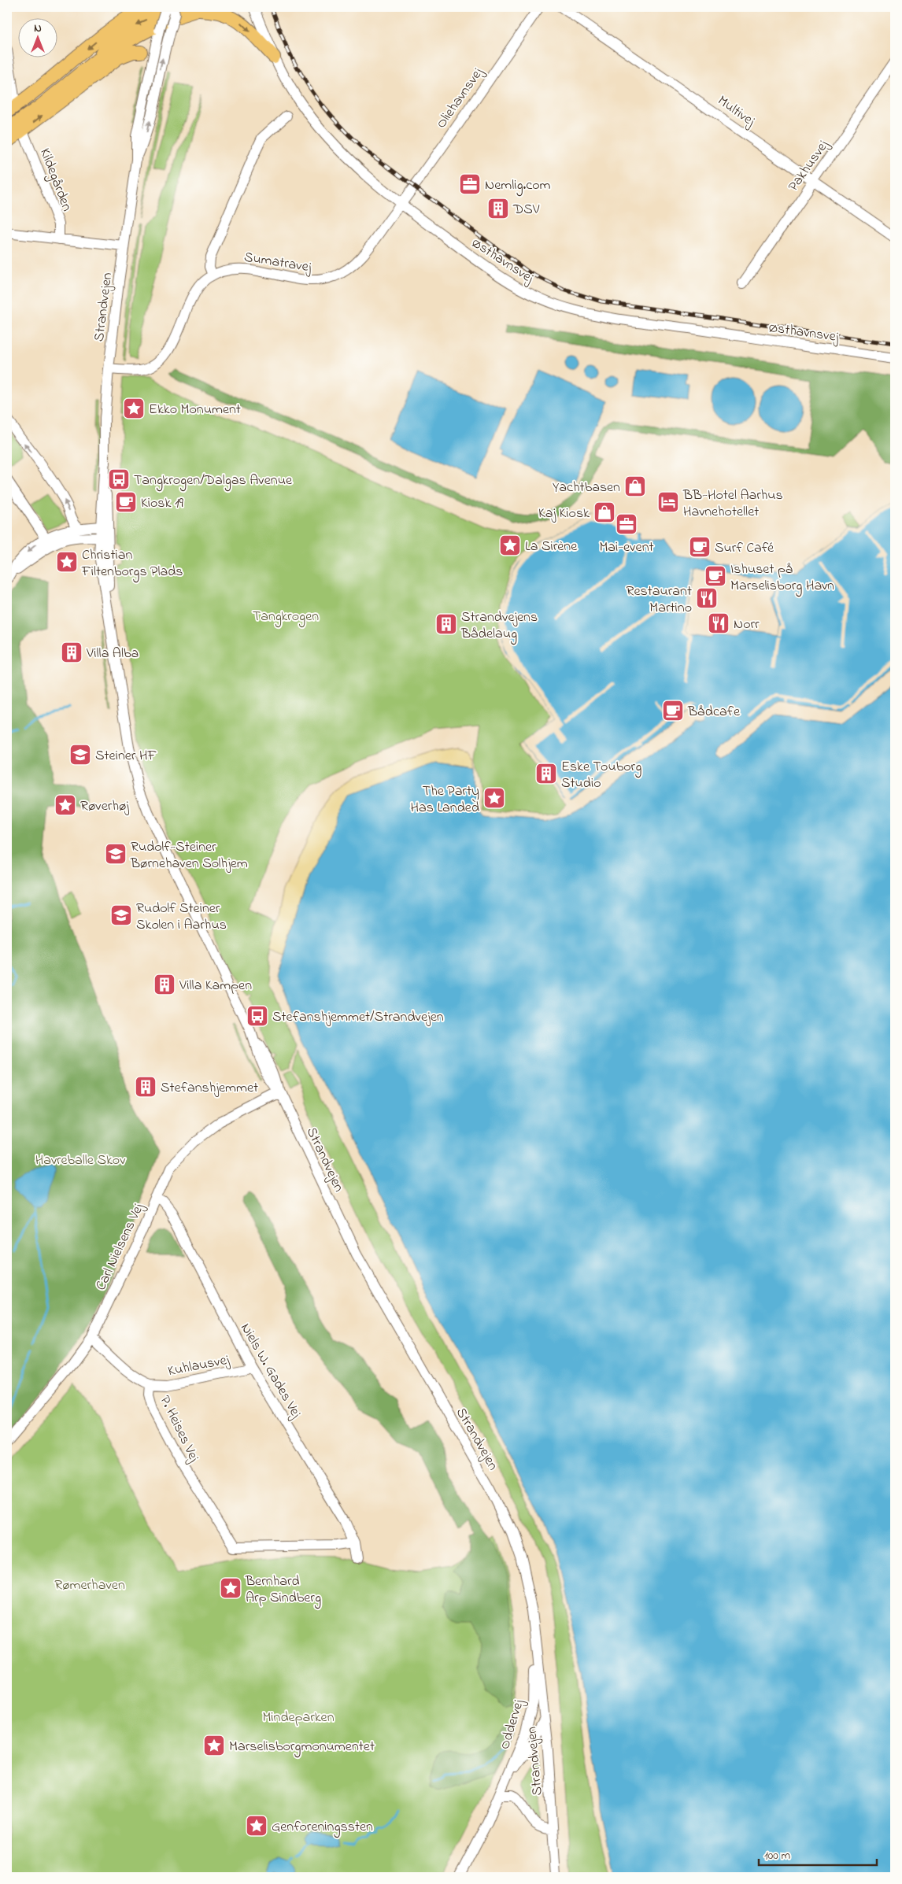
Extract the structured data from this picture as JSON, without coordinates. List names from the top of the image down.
{
  "streets": {
    "street": [
      "Oliehavnsvej",
      "Multivej",
      "Pakhusvej",
      "Kildegården",
      "Østhavnsvej",
      "Sumatravej",
      "Strandvejen",
      "Carl Nielsens Vej",
      "Kuhlausvej",
      "Niels W. Gades Vej",
      "P. Heises Vej",
      "Oddervej"
    ]
  },
  "crossings": [
    ["Oliehavnsvej", "Østhavnsvej"],
    ["Oliehavnsvej", "Sumatravej"],
    ["Multivej", "Pakhusvej"],
    ["Østhavnsvej", "Sumatravej"],
    ["Sumatravej", "Strandvejen"],
    ["Strandvejen", "Carl Nielsens Vej"],
    ["Strandvejen", "Oddervej"],
    ["Carl Nielsens Vej", "Niels W. Gades Vej"],
    ["Carl Nielsens Vej", "P. Heises Vej"],
    ["Kuhlausvej", "Niels W. Gades Vej"],
    ["Kuhlausvej", "P. Heises Vej"],
    ["Niels W. Gades Vej", "P. Heises Vej"]
  ],
  "parks": [
    "Tangkrogen",
    "Havreballe Skov",
    "Rømerhaven",
    "Mindeparken"
  ],
  "places": {
    "office": ["Nemlig.com", "Mai-event"],
    "building": [
      "DSV",
      "Strandvejens Bådelaug",
      "Villa Alba",
      "Eske Touborg Studio",
      "Villa Kampen",
      "Stefanshjemmet"
    ],
    "place": [
      "Ekko Monument",
      "La Sirène",
      "Christian Filtenborgs Plads",
      "The Party Has Landed",
      "Røverhøj",
      "Bernhard Arp Sindberg",
      "Marselisborgmonumentet",
      "Genforeningssten"
    ],
    "bus stop": ["Tangkrogen/Dalgas Avenue", "Stefanshjemmet/Strandvejen"],
    "shop": ["Yachtbasen", "Kaj Kiosk"],
    "cafe": [
      "Kiosk 19",
      "Surf Café",
      "Ishuset på Marselisborg Havn",
      "Bådcafe"
    ],
    "hotel": ["BB-Hotel Aarhus Havnehotellet"],
    "restaurant": ["Restaurant Martino", "Norr"],
    "school or university": ["Steiner HF", "Rudolf-Steiner Børnehaven Solhjem", "Rudolf Steiner Skolen i Aarhus"]
  },
  "scale_bar": "100 m",
  "north": "top"
}
